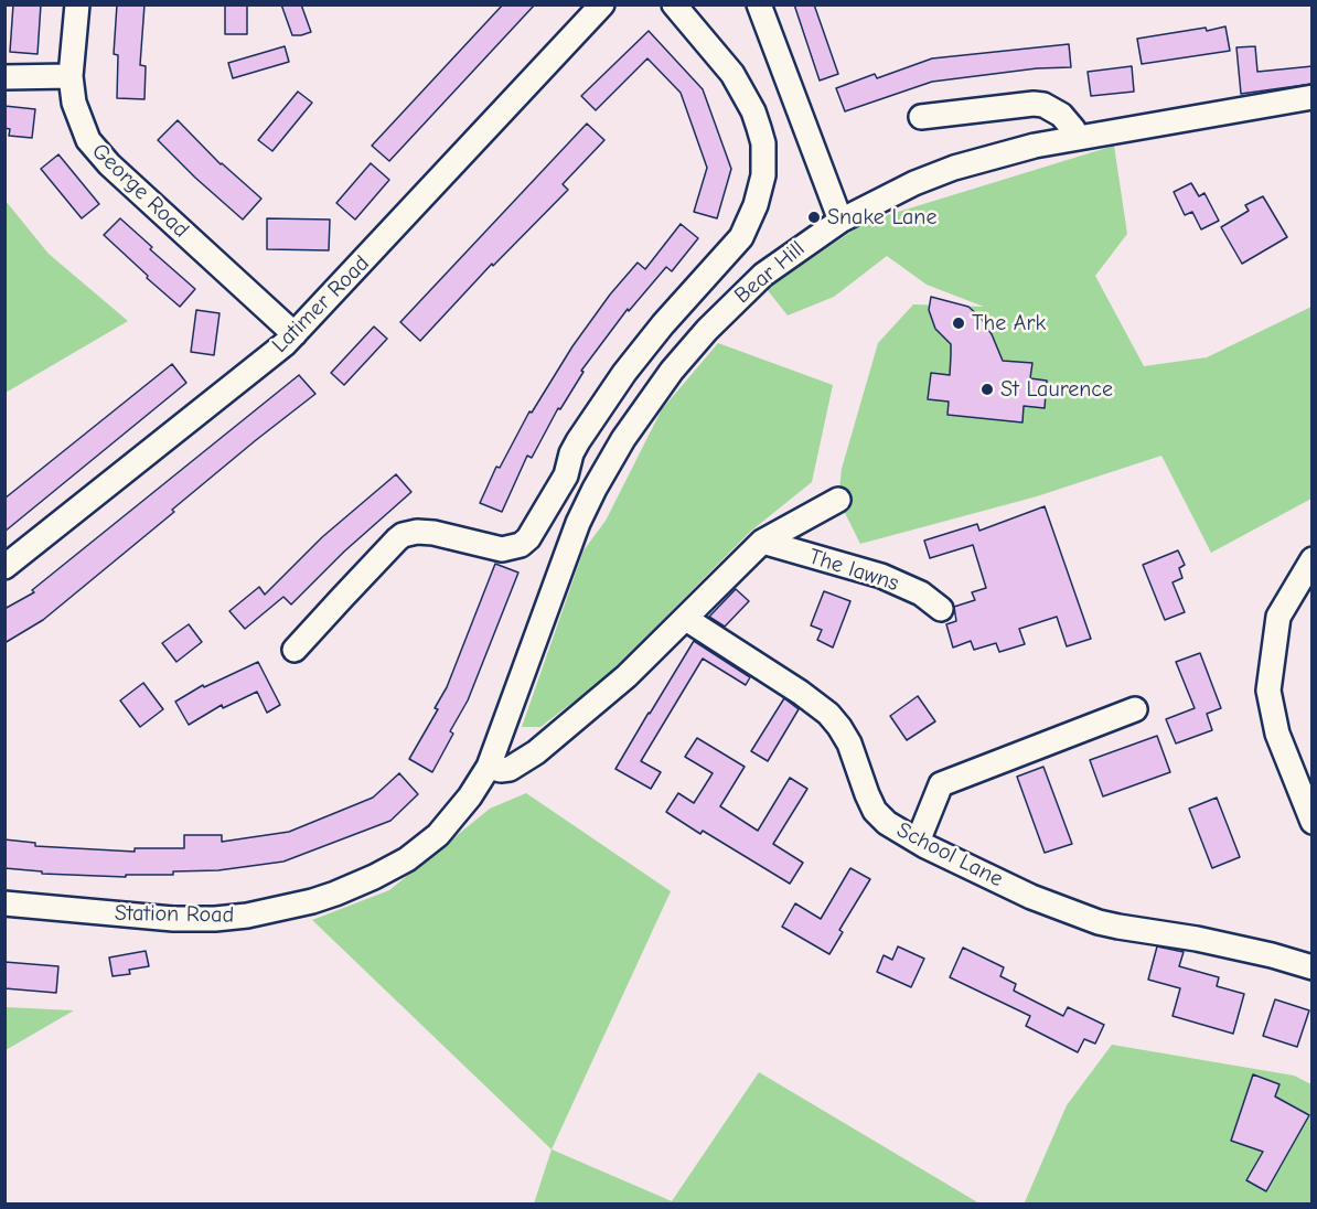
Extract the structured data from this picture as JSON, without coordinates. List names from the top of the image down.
{
  "streets": {
    "street": [
      "George Road",
      "Bear Hill",
      "Latimer Road",
      "The lawns",
      "School Lane",
      "Station Road"
    ]
  },
  "crossings": [
    ["George Road", "Latimer Road"],
    ["Bear Hill", "Station Road"]
  ],
  "places": ["Snake Lane", "The Ark", "St Laurence"]
}
